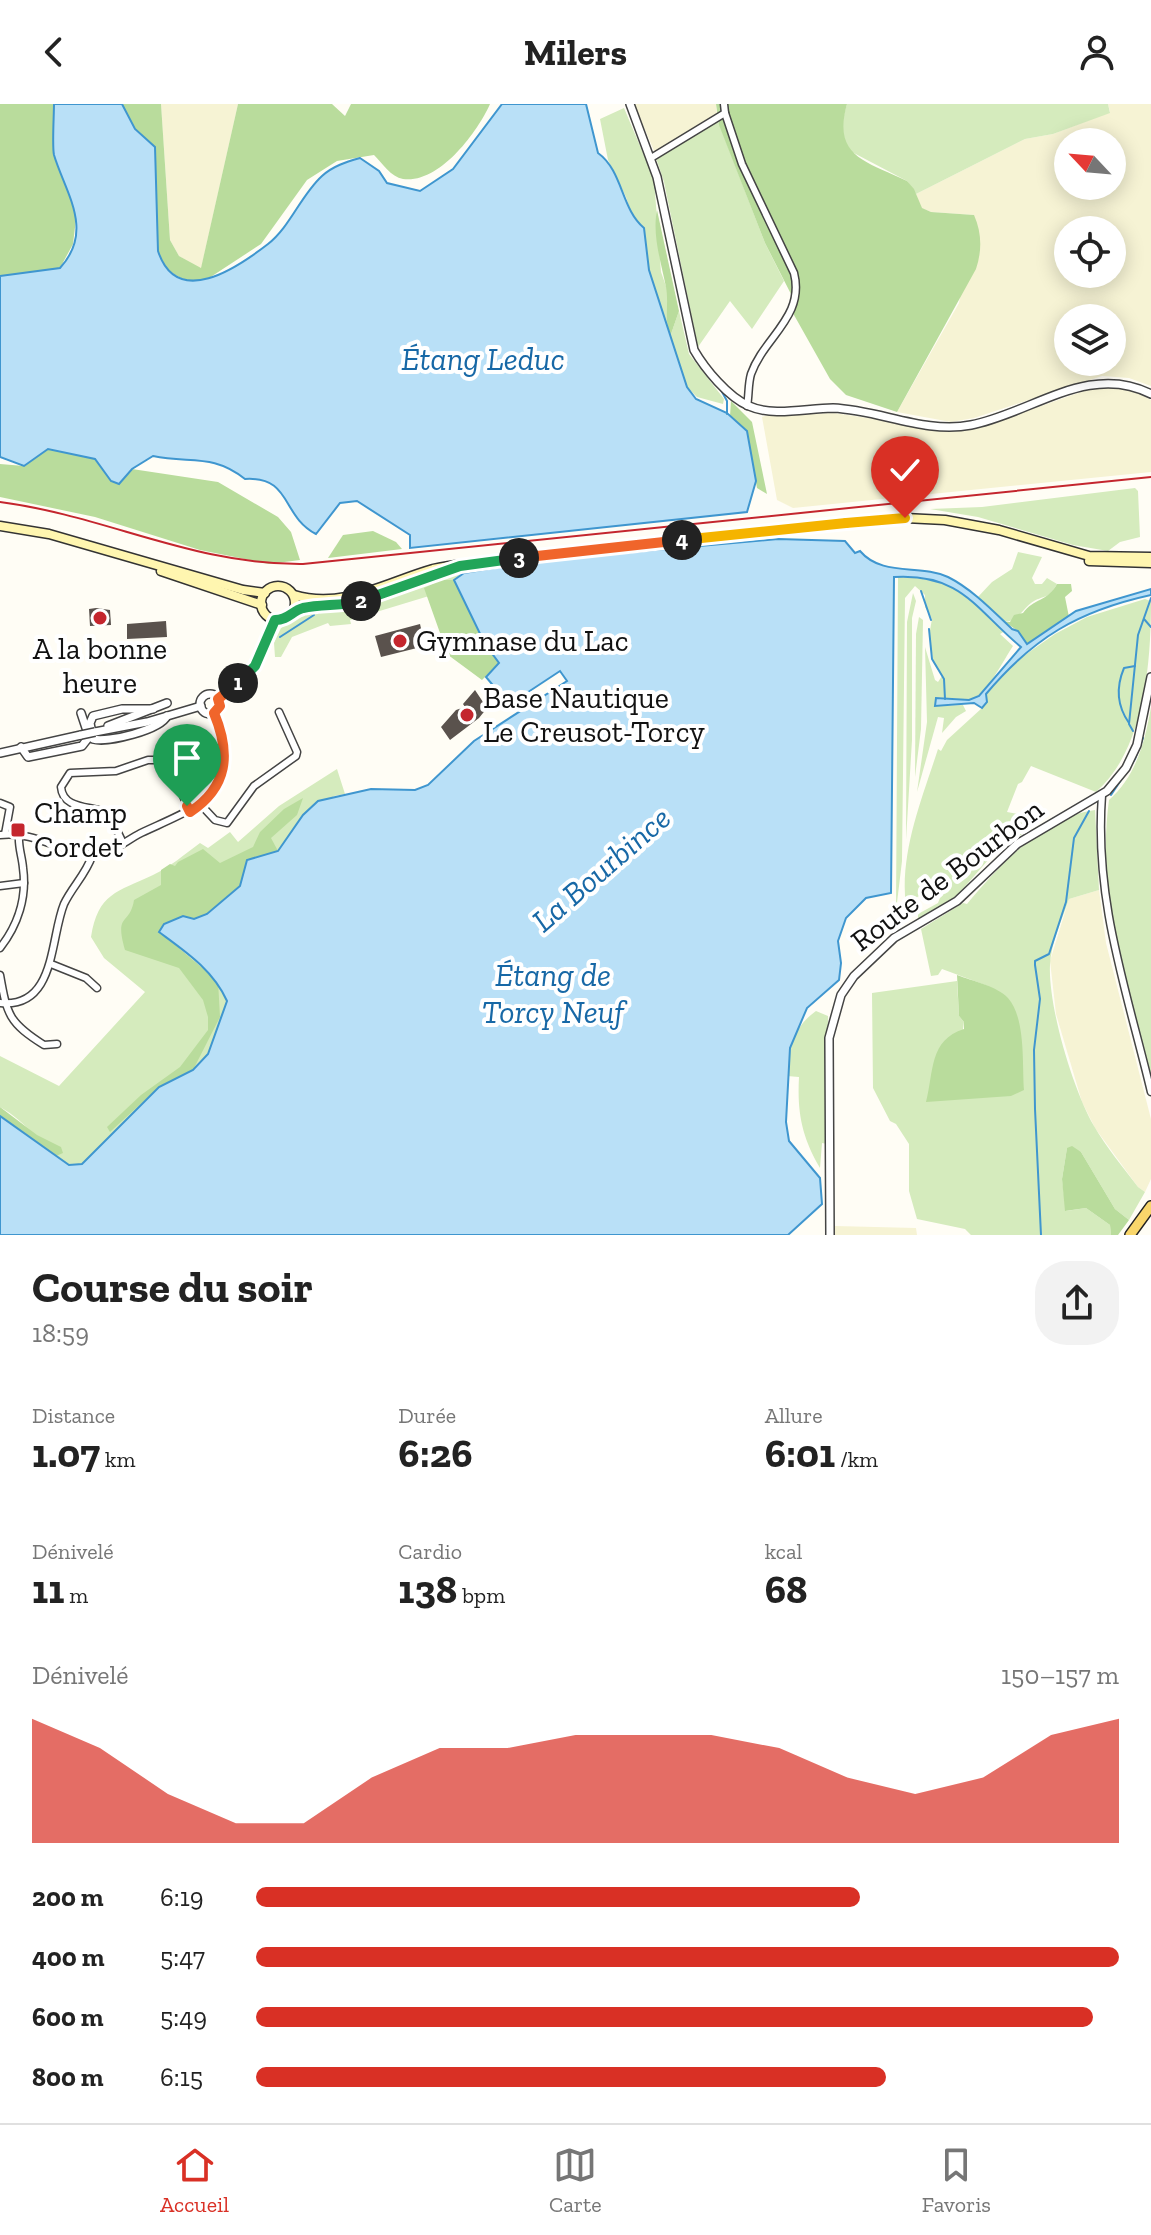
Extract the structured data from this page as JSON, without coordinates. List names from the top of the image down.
{
  "streets": {
    "street": ["Route de Bourbon"]
  },
  "water": ["Étang Leduc", "La Bourbince", "Étang de Torcy Neuf"],
  "places": {
    "other": ["A la bonne heure", "Gymnase du Lac", "Base Nautique Le Creusot-Torcy"],
    "transit": ["Champ Cordet"]
  },
  "north": "top left",
  "page": {
    "header": "Milers",
    "pins": [
      "4",
      "3",
      "2",
      "1"
    ],
    "heading": ["Course du soir", "18:59"],
    "stats": [
      ["Distance", "1.07 km"],
      ["Durée", "6:26"],
      ["Allure", "6:01 /km"],
      ["Dénivelé", "11 m"],
      ["Cardio", "138 bpm"],
      ["kcal", "68"]
    ],
    "chart": ["Dénivelé", "150–157 m"],
    "list": [
      {
        "name": "200 m",
        "note": "6:19"
      },
      {
        "name": "400 m",
        "note": "5:47"
      },
      {
        "name": "600 m",
        "note": "5:49"
      },
      {
        "name": "800 m",
        "note": "6:15"
      }
    ],
    "tabs": ["Accueil", "Carte", "Favoris"]
  }
}
